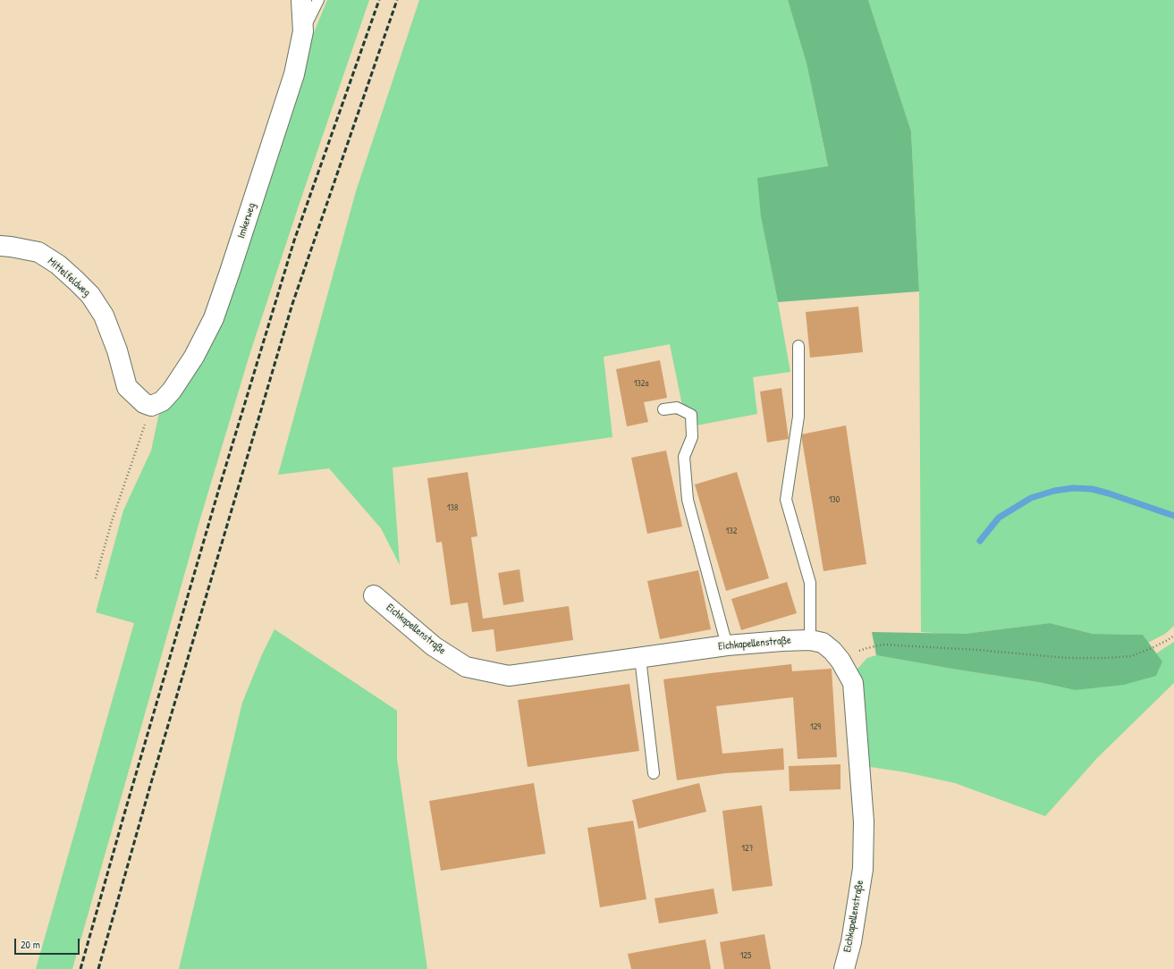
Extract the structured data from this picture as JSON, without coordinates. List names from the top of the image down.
{
  "streets": {
    "street": ["Imkerweg", "Mittelfeldweg", "Eichkapellenstraße"]
  },
  "crossings": [
    ["Imkerweg", "Mittelfeldweg"]
  ],
  "house_numbers": [
    "132a",
    "130",
    "138",
    "132",
    "129",
    "127",
    "125"
  ],
  "scale_bar": "20 m"
}
